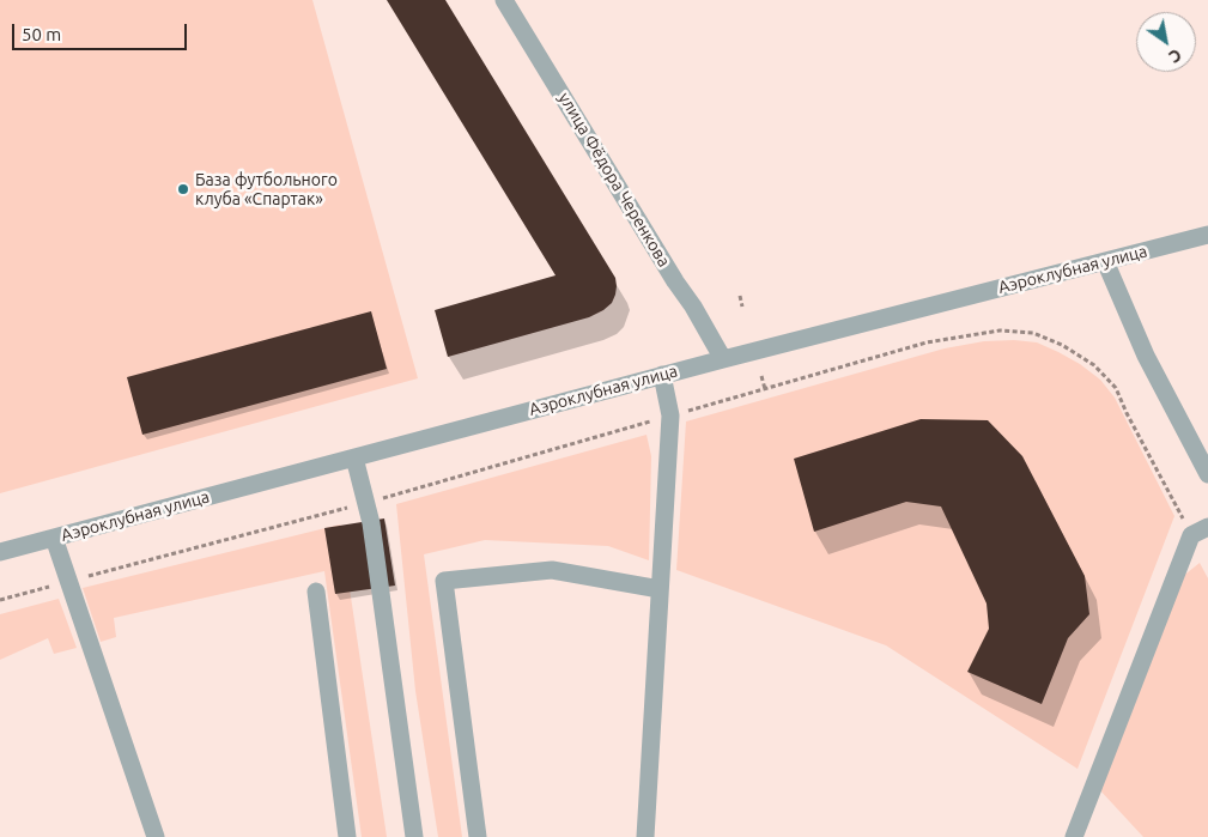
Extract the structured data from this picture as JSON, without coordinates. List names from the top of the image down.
{
  "streets": {
    "street": ["улица Фёдора Черенкова", "Аэроклубная улица"]
  },
  "crossings": [
    ["улица Фёдора Черенкова", "Аэроклубная улица"]
  ],
  "places": ["База футбольного клуба «Спартак»"],
  "scale_bar": "50 m",
  "north": "bottom right"
}
